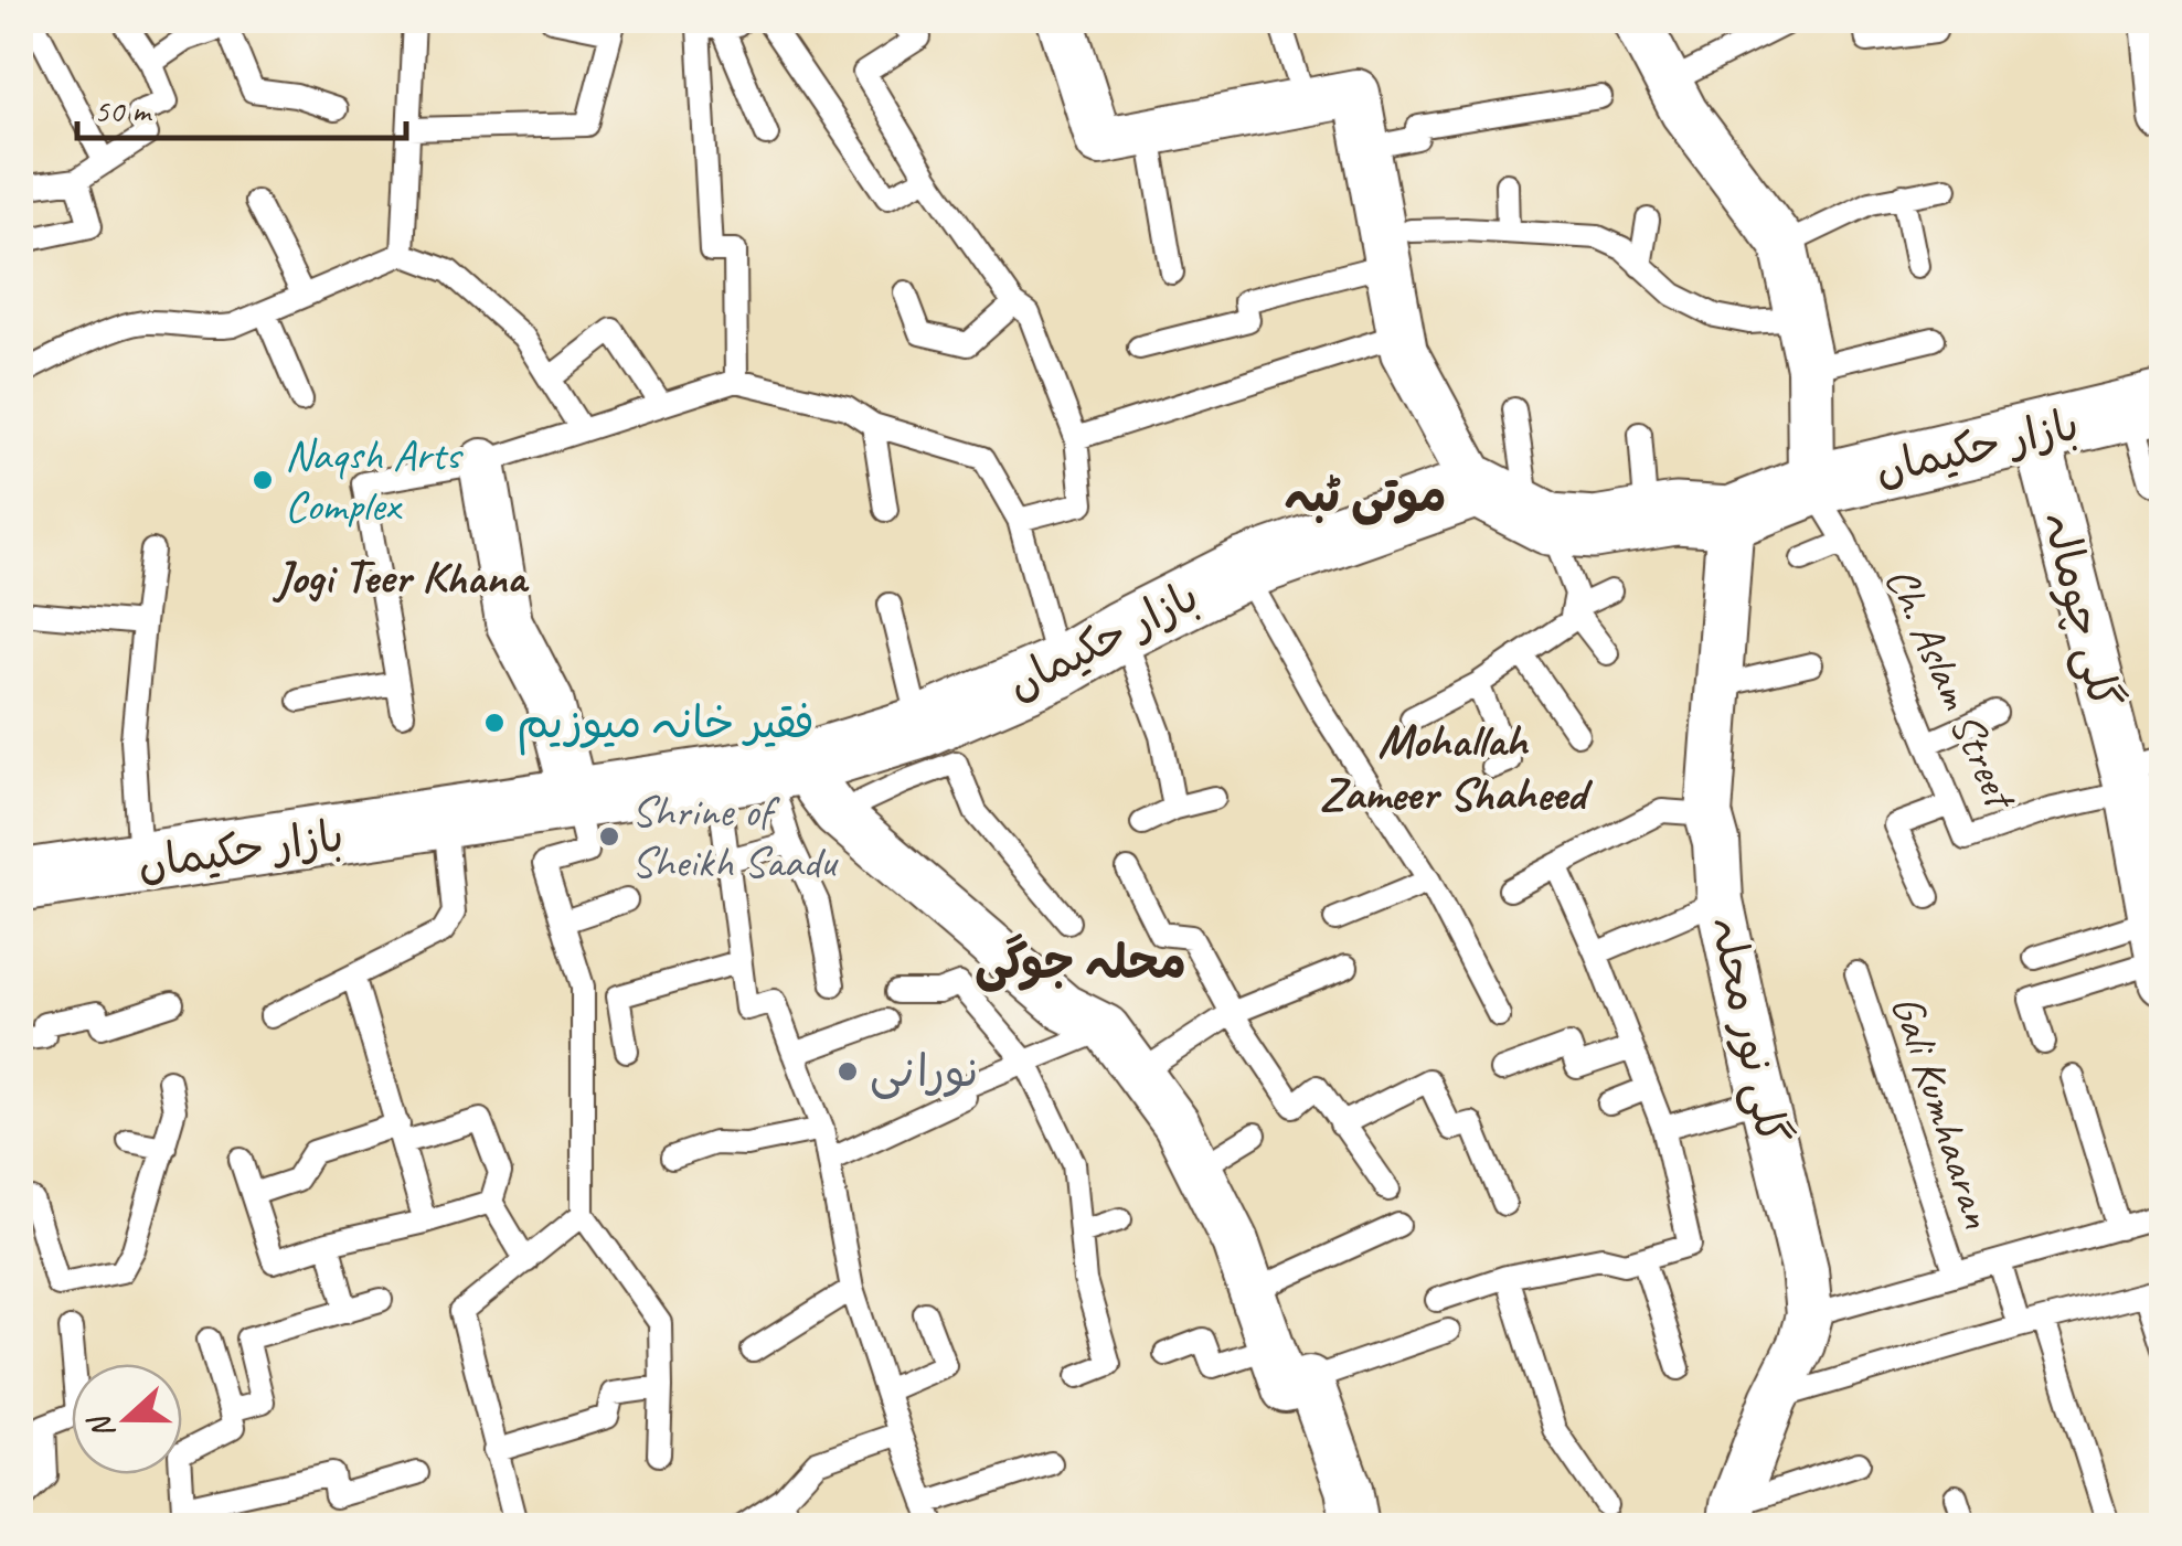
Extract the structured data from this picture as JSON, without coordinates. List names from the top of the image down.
{
  "streets": {
    "street": ["بازار حکیماں", "گلی چومالہ", "گلی نور محلہ"],
    "lane": ["Ch. Aslam Street", "Gali Kumhaaran"]
  },
  "crossings": [
    ["بازار حکیماں", "گلی چومالہ"],
    ["بازار حکیماں", "Ch. Aslam Street"],
    ["بازار حکیماں", "گلی نور محلہ"],
    ["گلی چومالہ", "Ch. Aslam Street"]
  ],
  "districts": [
    "موتی ٹبہ",
    "Jogi Teer Khana",
    "Mohallah Zameer Shaheed",
    "محلہ جوگی"
  ],
  "places": [
    "Naqsh Arts Complex",
    "فقیر خانہ میوزیم",
    "Shrine of Sheikh Saadu",
    "نورانی"
  ],
  "scale_bar": "50 m",
  "north": "left"
}
